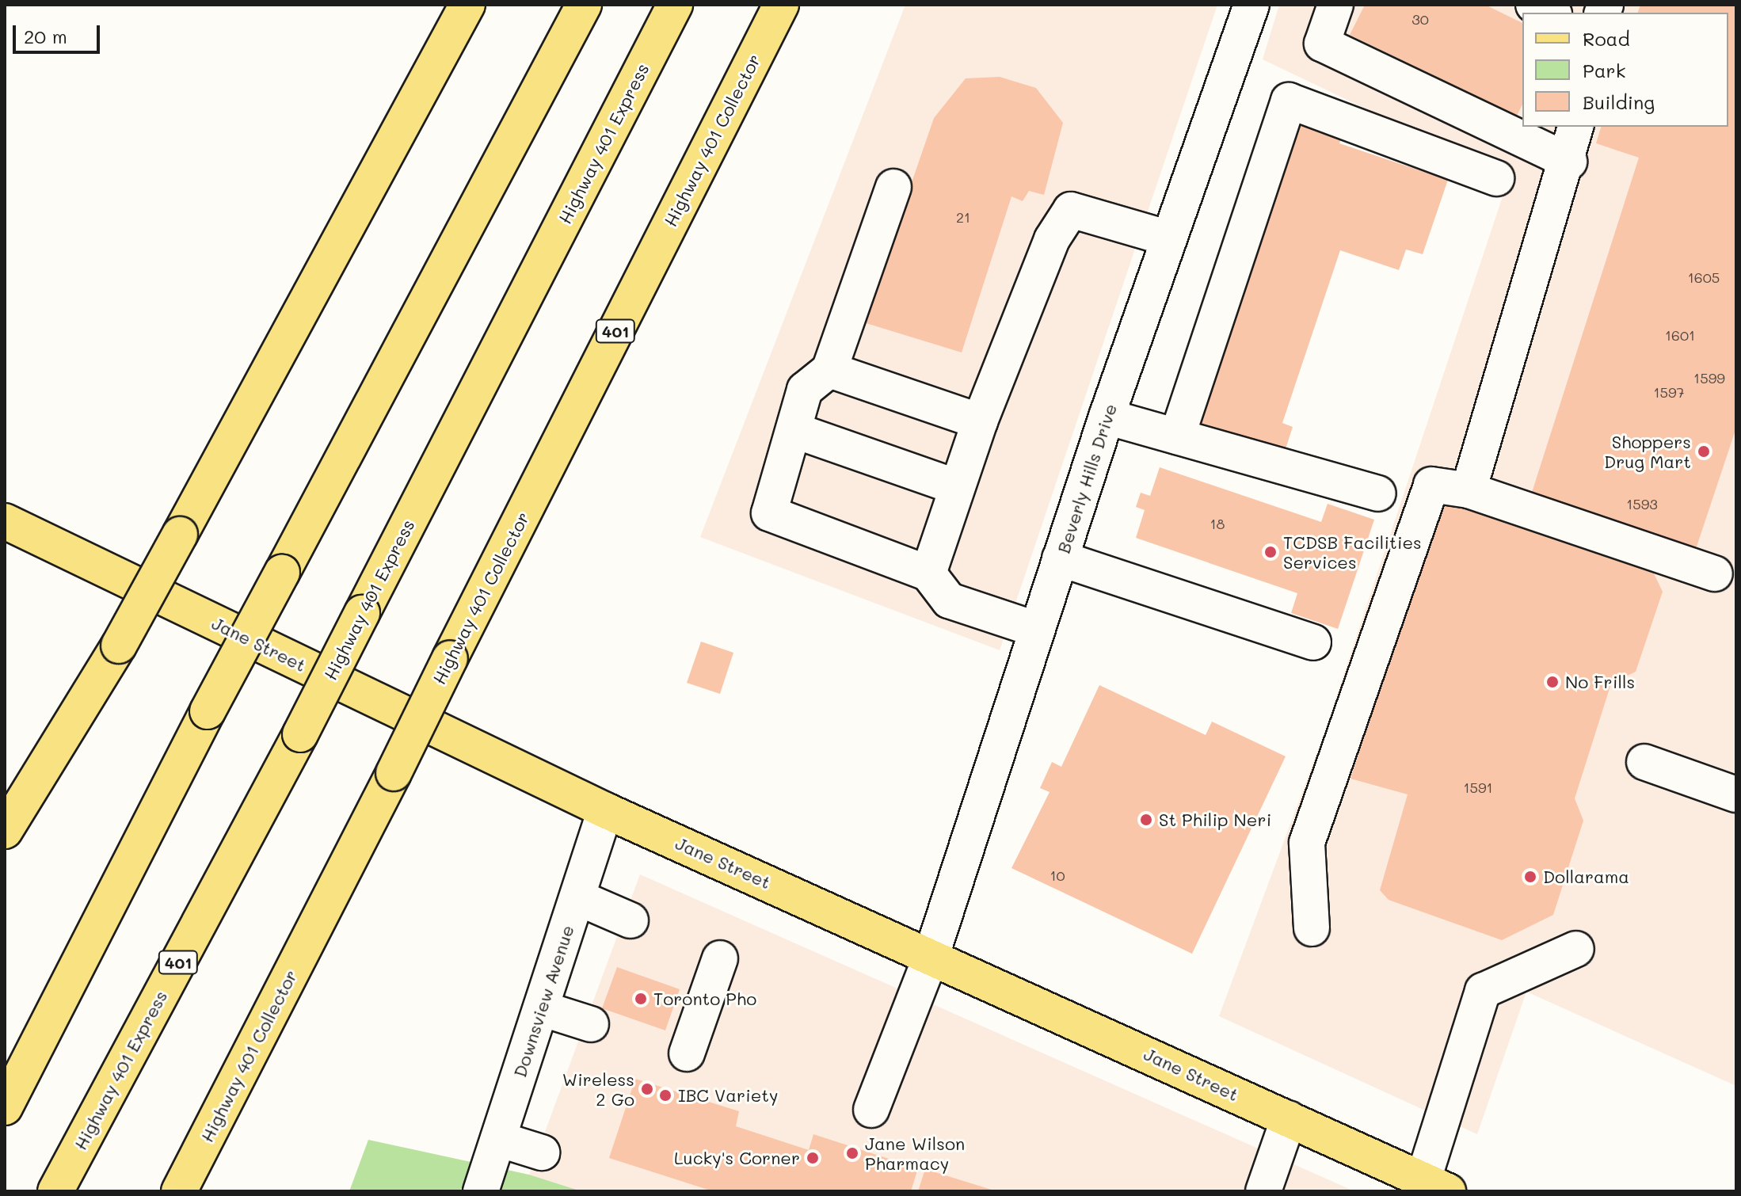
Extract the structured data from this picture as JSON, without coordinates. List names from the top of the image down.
{
  "streets": {
    "main road": [
      "Highway 401 Collector",
      "Highway 401 Express",
      "401",
      "Jane Street"
    ],
    "street": ["Beverly Hills Drive", "Downsview Avenue"]
  },
  "crossings": [
    ["Beverly Hills Drive", "Jane Street"],
    ["Jane Street", "Downsview Avenue"]
  ],
  "places": [
    "Shoppers Drug Mart",
    "TCDSB Facilities Services",
    "No Frills",
    "St Philip Neri",
    "Dollarama",
    "Toronto Pho",
    "Wireless 2 Go",
    "IBC Variety",
    "Jane Wilson Pharmacy",
    "Lucky's Corner"
  ],
  "house_numbers": [
    "30",
    "21",
    "1605",
    "1601",
    "1599",
    "1597",
    "1593",
    "18",
    "1591",
    "10"
  ],
  "legend": ["Road", "Park", "Building"],
  "scale_bar": "20 m"
}
